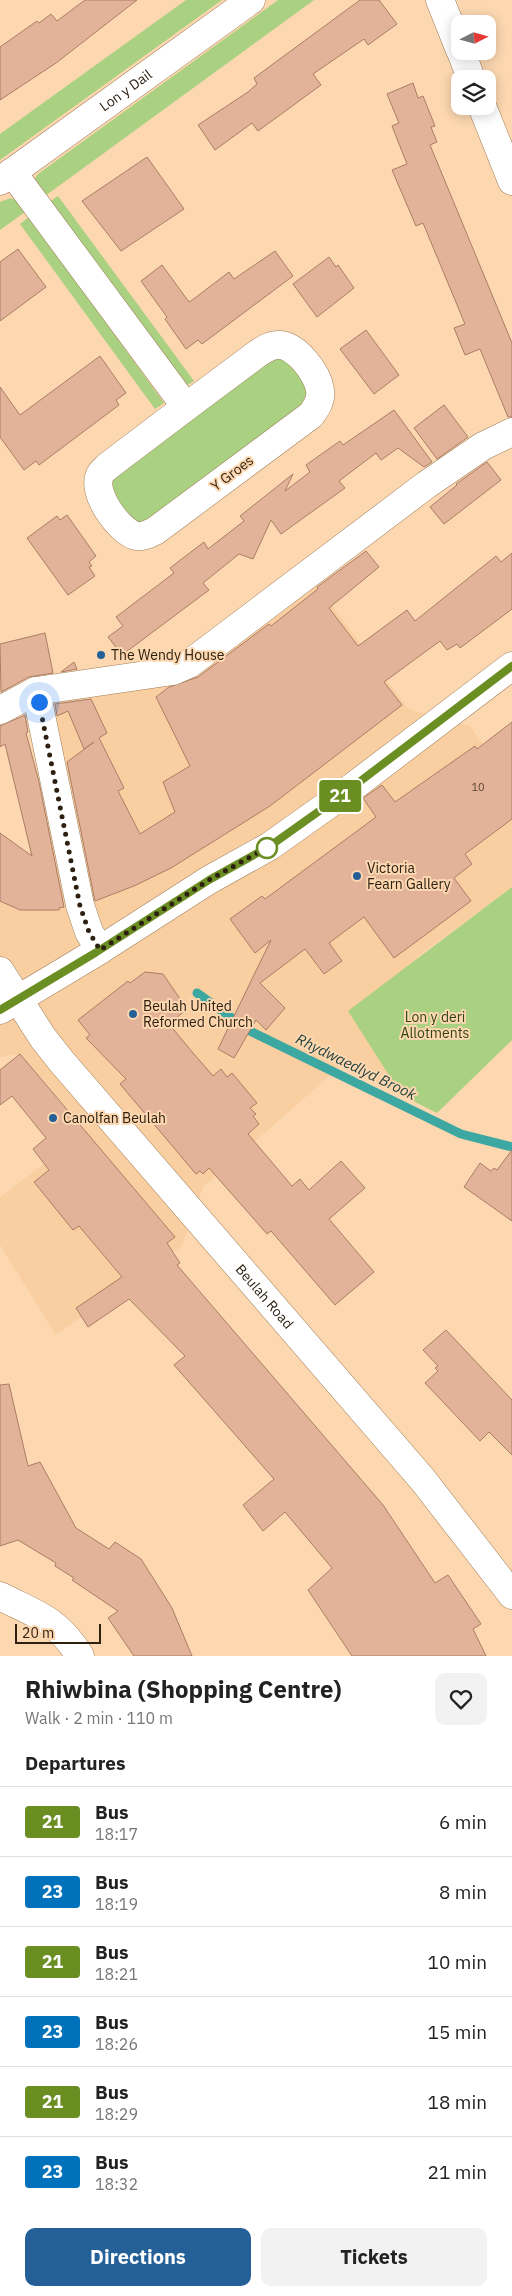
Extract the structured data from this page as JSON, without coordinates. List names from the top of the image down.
{
  "streets": {
    "street": ["Lon y Dail", "Y Groes", "Beulah Road"]
  },
  "water": ["Rhydwaedlyd Brook"],
  "parks": ["Lon y deri Allotments"],
  "places": [
    "The Wendy House",
    "Victoria Fearn Gallery",
    "Beulah United Reformed Church",
    "Canolfan Beulah"
  ],
  "lines": ["bus line 21"],
  "house_numbers": ["10"],
  "scale_bar": "20 m",
  "north": "right",
  "page": {
    "on_map": "21",
    "scale": "20 m",
    "heading": [
      ["Rhiwbina (Shopping Centre)", "Walk · 2 min · 110 m"],
      "Departures"
    ],
    "list": [
      {
        "mark": "21",
        "name": "Bus",
        "note": "18:17",
        "value": "6 min"
      },
      {
        "mark": "23",
        "name": "Bus",
        "note": "18:19",
        "value": "8 min"
      },
      {
        "mark": "21",
        "name": "Bus",
        "note": "18:21",
        "value": "10 min"
      },
      {
        "mark": "23",
        "name": "Bus",
        "note": "18:26",
        "value": "15 min"
      },
      {
        "mark": "21",
        "name": "Bus",
        "note": "18:29",
        "value": "18 min"
      },
      {
        "mark": "23",
        "name": "Bus",
        "note": "18:32",
        "value": "21 min"
      }
    ],
    "buttons": ["Directions", "Tickets"]
  }
}
